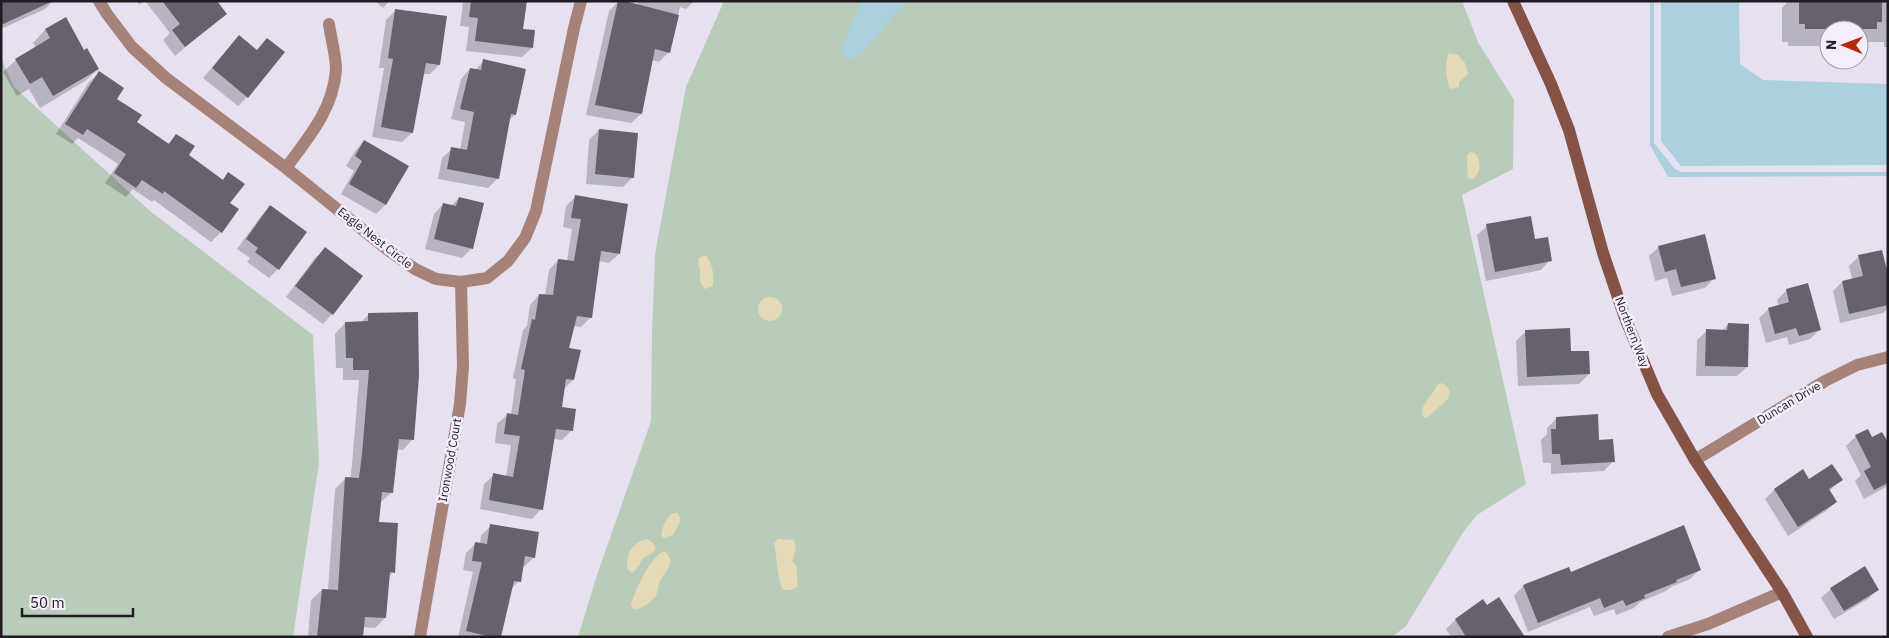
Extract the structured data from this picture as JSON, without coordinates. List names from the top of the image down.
{
  "streets": {
    "street": [
      "Eagle Nest Circle",
      "Northern Way",
      "Duncan Drive",
      "Ironwood Court"
    ]
  },
  "crossings": [
    ["Eagle Nest Circle", "Ironwood Court"],
    ["Northern Way", "Duncan Drive"]
  ],
  "scale_bar": "50 m",
  "north": "left"
}
